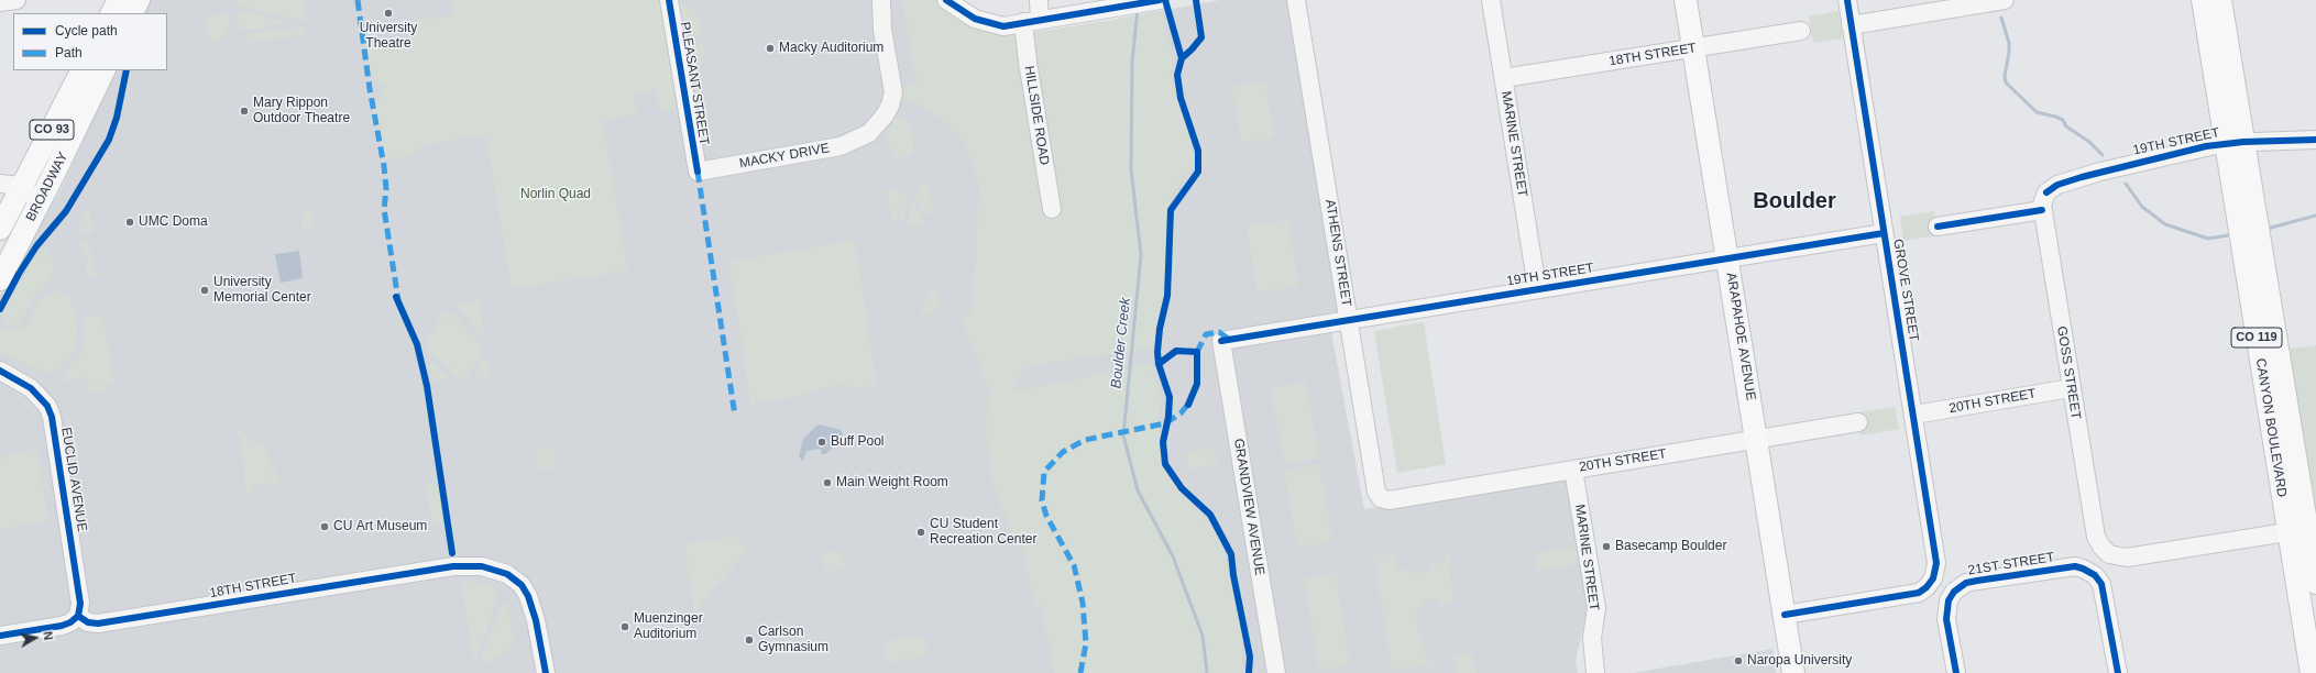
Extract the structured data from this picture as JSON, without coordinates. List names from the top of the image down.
{
  "streets": {
    "main road": [
      "CO 93",
      "BROADWAY",
      "ARAPAHOE AVENUE",
      "CO 119",
      "CANYON BOULEVARD"
    ],
    "street": [
      "18TH STREET",
      "PLEASANT STREET",
      "HILLSIDE ROAD",
      "19TH STREET",
      "MARINE STREET",
      "MACKY DRIVE",
      "ATHENS STREET",
      "GROVE STREET",
      "GOSS STREET",
      "20TH STREET",
      "EUCLID AVENUE",
      "GRANDVIEW AVENUE",
      "21ST STREET"
    ]
  },
  "crossings": [
    ["18TH STREET", "MARINE STREET"],
    ["18TH STREET", "ARAPAHOE AVENUE"],
    ["18TH STREET", "EUCLID AVENUE"],
    ["PLEASANT STREET", "MACKY DRIVE"],
    ["19TH STREET", "MARINE STREET"],
    ["19TH STREET", "ATHENS STREET"],
    ["19TH STREET", "GROVE STREET"],
    ["19TH STREET", "ARAPAHOE AVENUE"],
    ["19TH STREET", "GOSS STREET"],
    ["19TH STREET", "CANYON BOULEVARD"],
    ["19TH STREET", "GRANDVIEW AVENUE"],
    ["MARINE STREET", "20TH STREET"],
    ["ATHENS STREET", "20TH STREET"],
    ["GROVE STREET", "ARAPAHOE AVENUE"],
    ["GROVE STREET", "20TH STREET"],
    ["ARAPAHOE AVENUE", "20TH STREET"],
    ["GOSS STREET", "20TH STREET"],
    ["GOSS STREET", "CANYON BOULEVARD"]
  ],
  "districts": ["Boulder"],
  "water": ["Boulder Creek"],
  "parks": ["Norlin Quad"],
  "places": [
    "University Theatre",
    "Macky Auditorium",
    "Mary Rippon Outdoor Theatre",
    "UMC Doma",
    "University Memorial Center",
    "Buff Pool",
    "Main Weight Room",
    "CU Art Museum",
    "CU Student Recreation Center",
    "Basecamp Boulder",
    "Muenzinger Auditorium",
    "Carlson Gymnasium",
    "Naropa University"
  ],
  "legend": ["Cycle path", "Path"],
  "north": "right"
}
